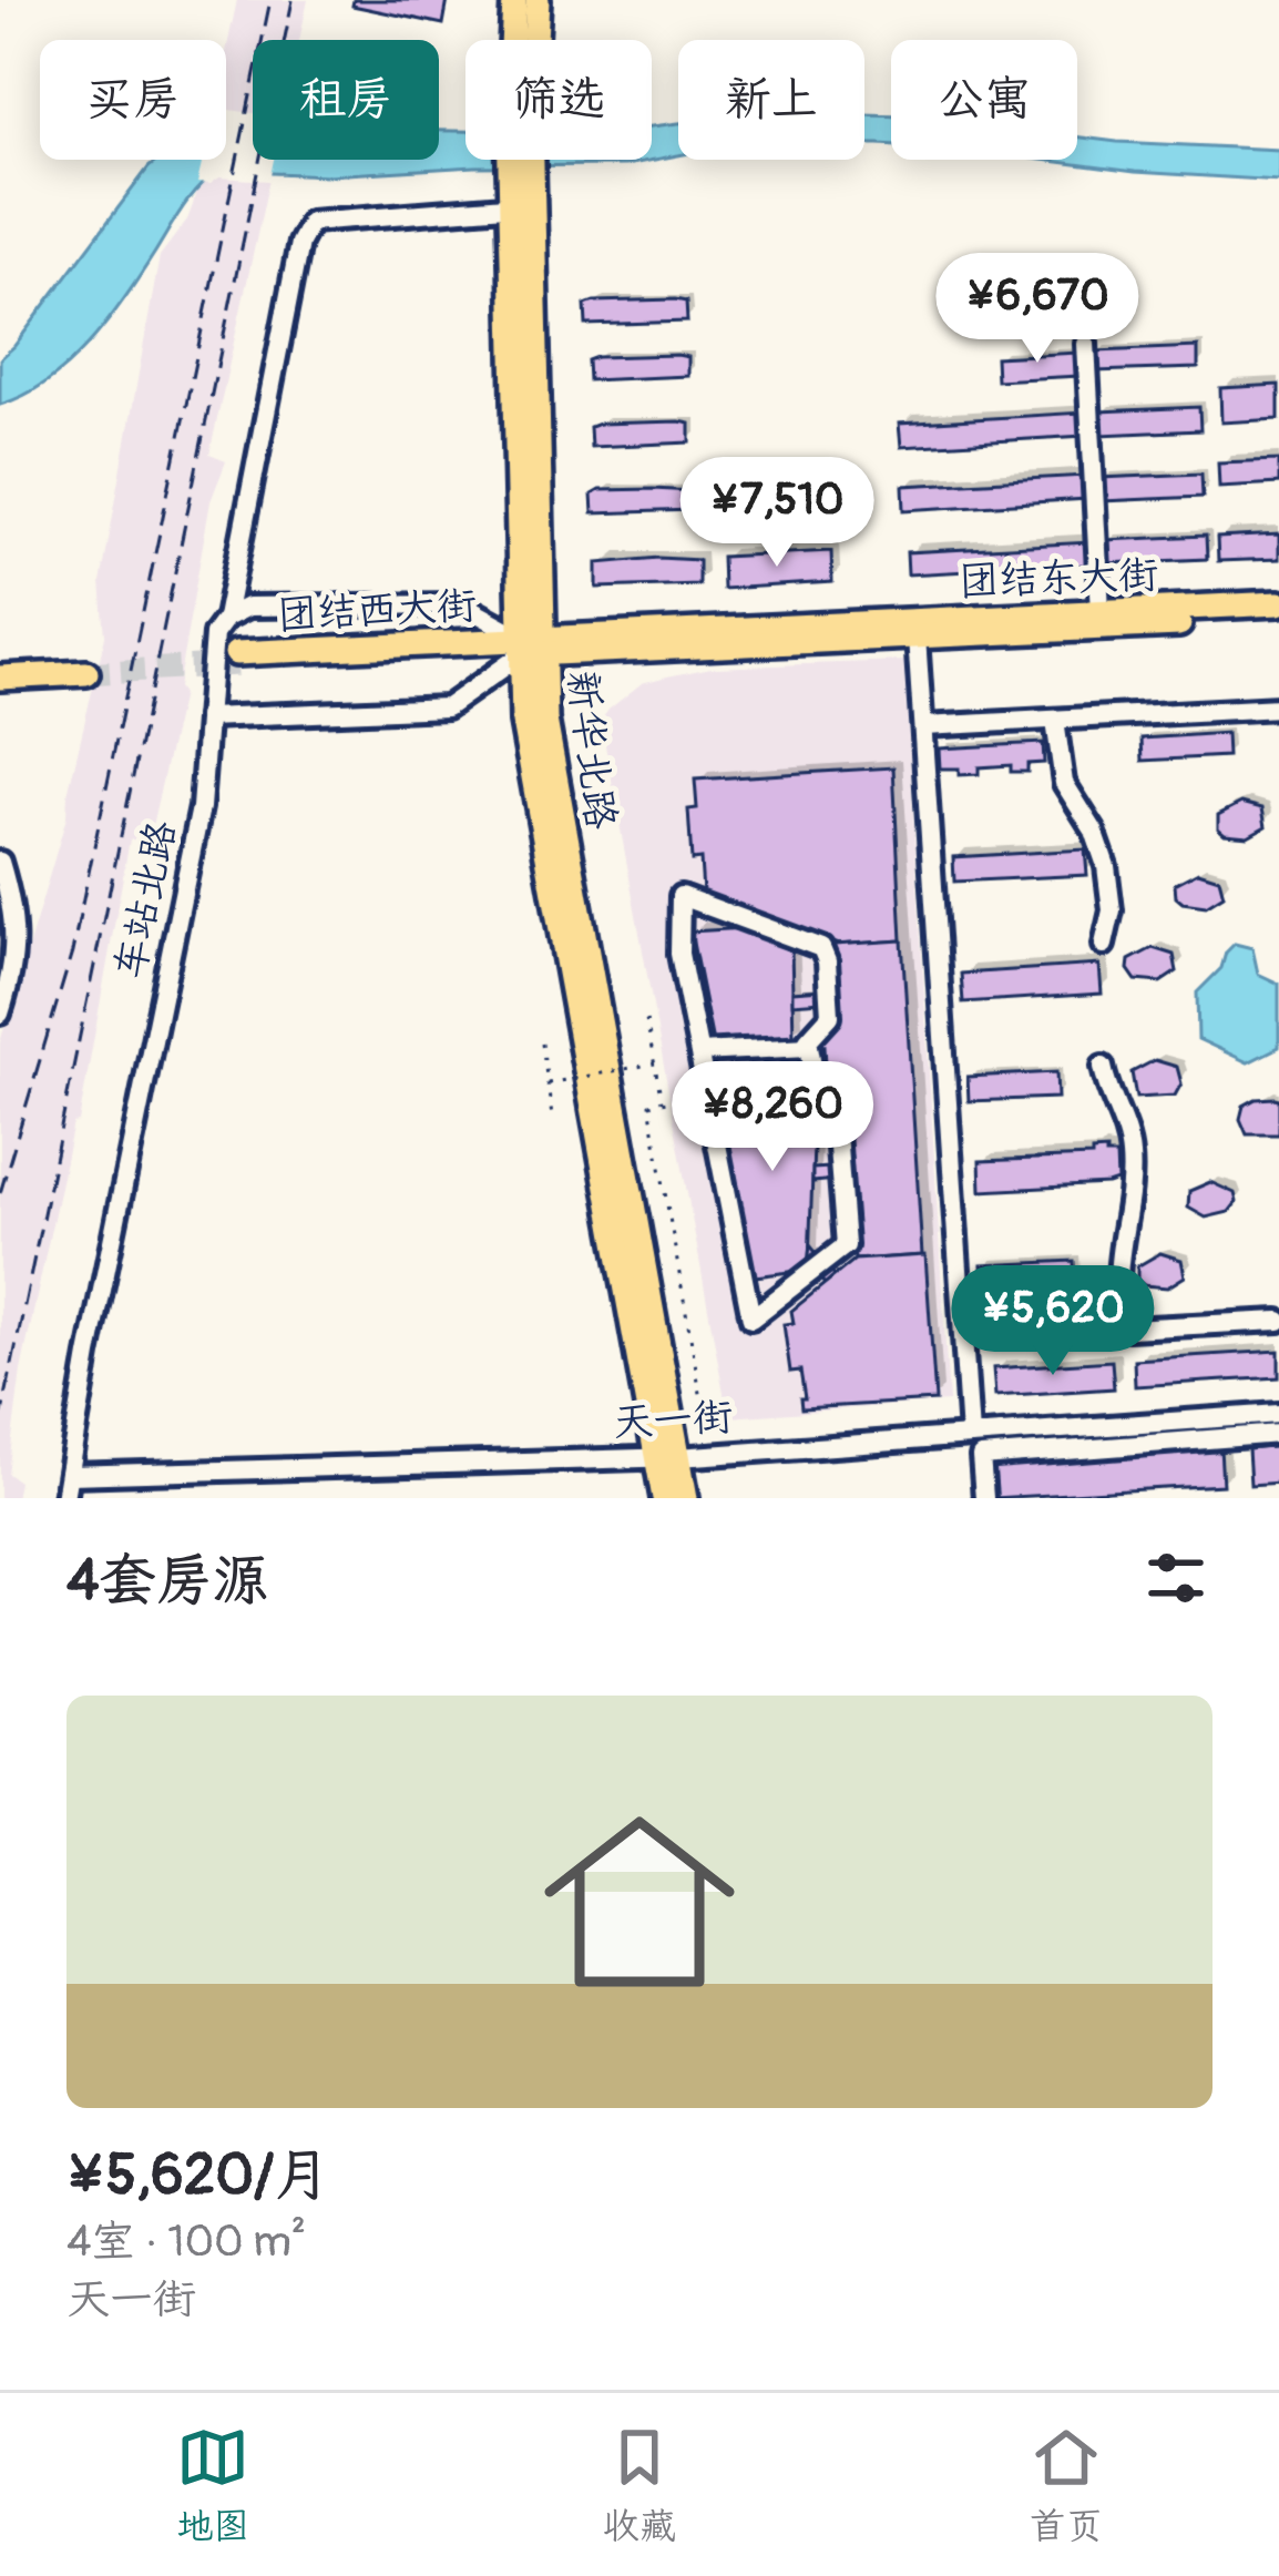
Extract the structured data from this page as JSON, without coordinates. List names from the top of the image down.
{
  "streets": {
    "main road": ["团结东大街", "团结西大街", "新华北路"],
    "street": ["车站北路", "天一街"]
  },
  "crossings": [
    ["团结东大街", "团结西大街"],
    ["团结东大街", "新华北路"],
    ["团结西大街", "新华北路"],
    ["新华北路", "车站北路"],
    ["新华北路", "天一街"],
    ["车站北路", "天一街"]
  ],
  "page": {
    "chip": [
      "买房",
      "租房",
      "筛选",
      "新上",
      "公寓"
    ],
    "price": [
      "¥6,670",
      "¥7,510",
      "¥8,260",
      "¥5,620"
    ],
    "heading": "4套房源",
    "list": [
      {
        "name": "¥5,620/月",
        "note": "4室 · 100 m² · 天一街"
      }
    ],
    "tabs": ["地图", "收藏", "首页"]
  }
}
